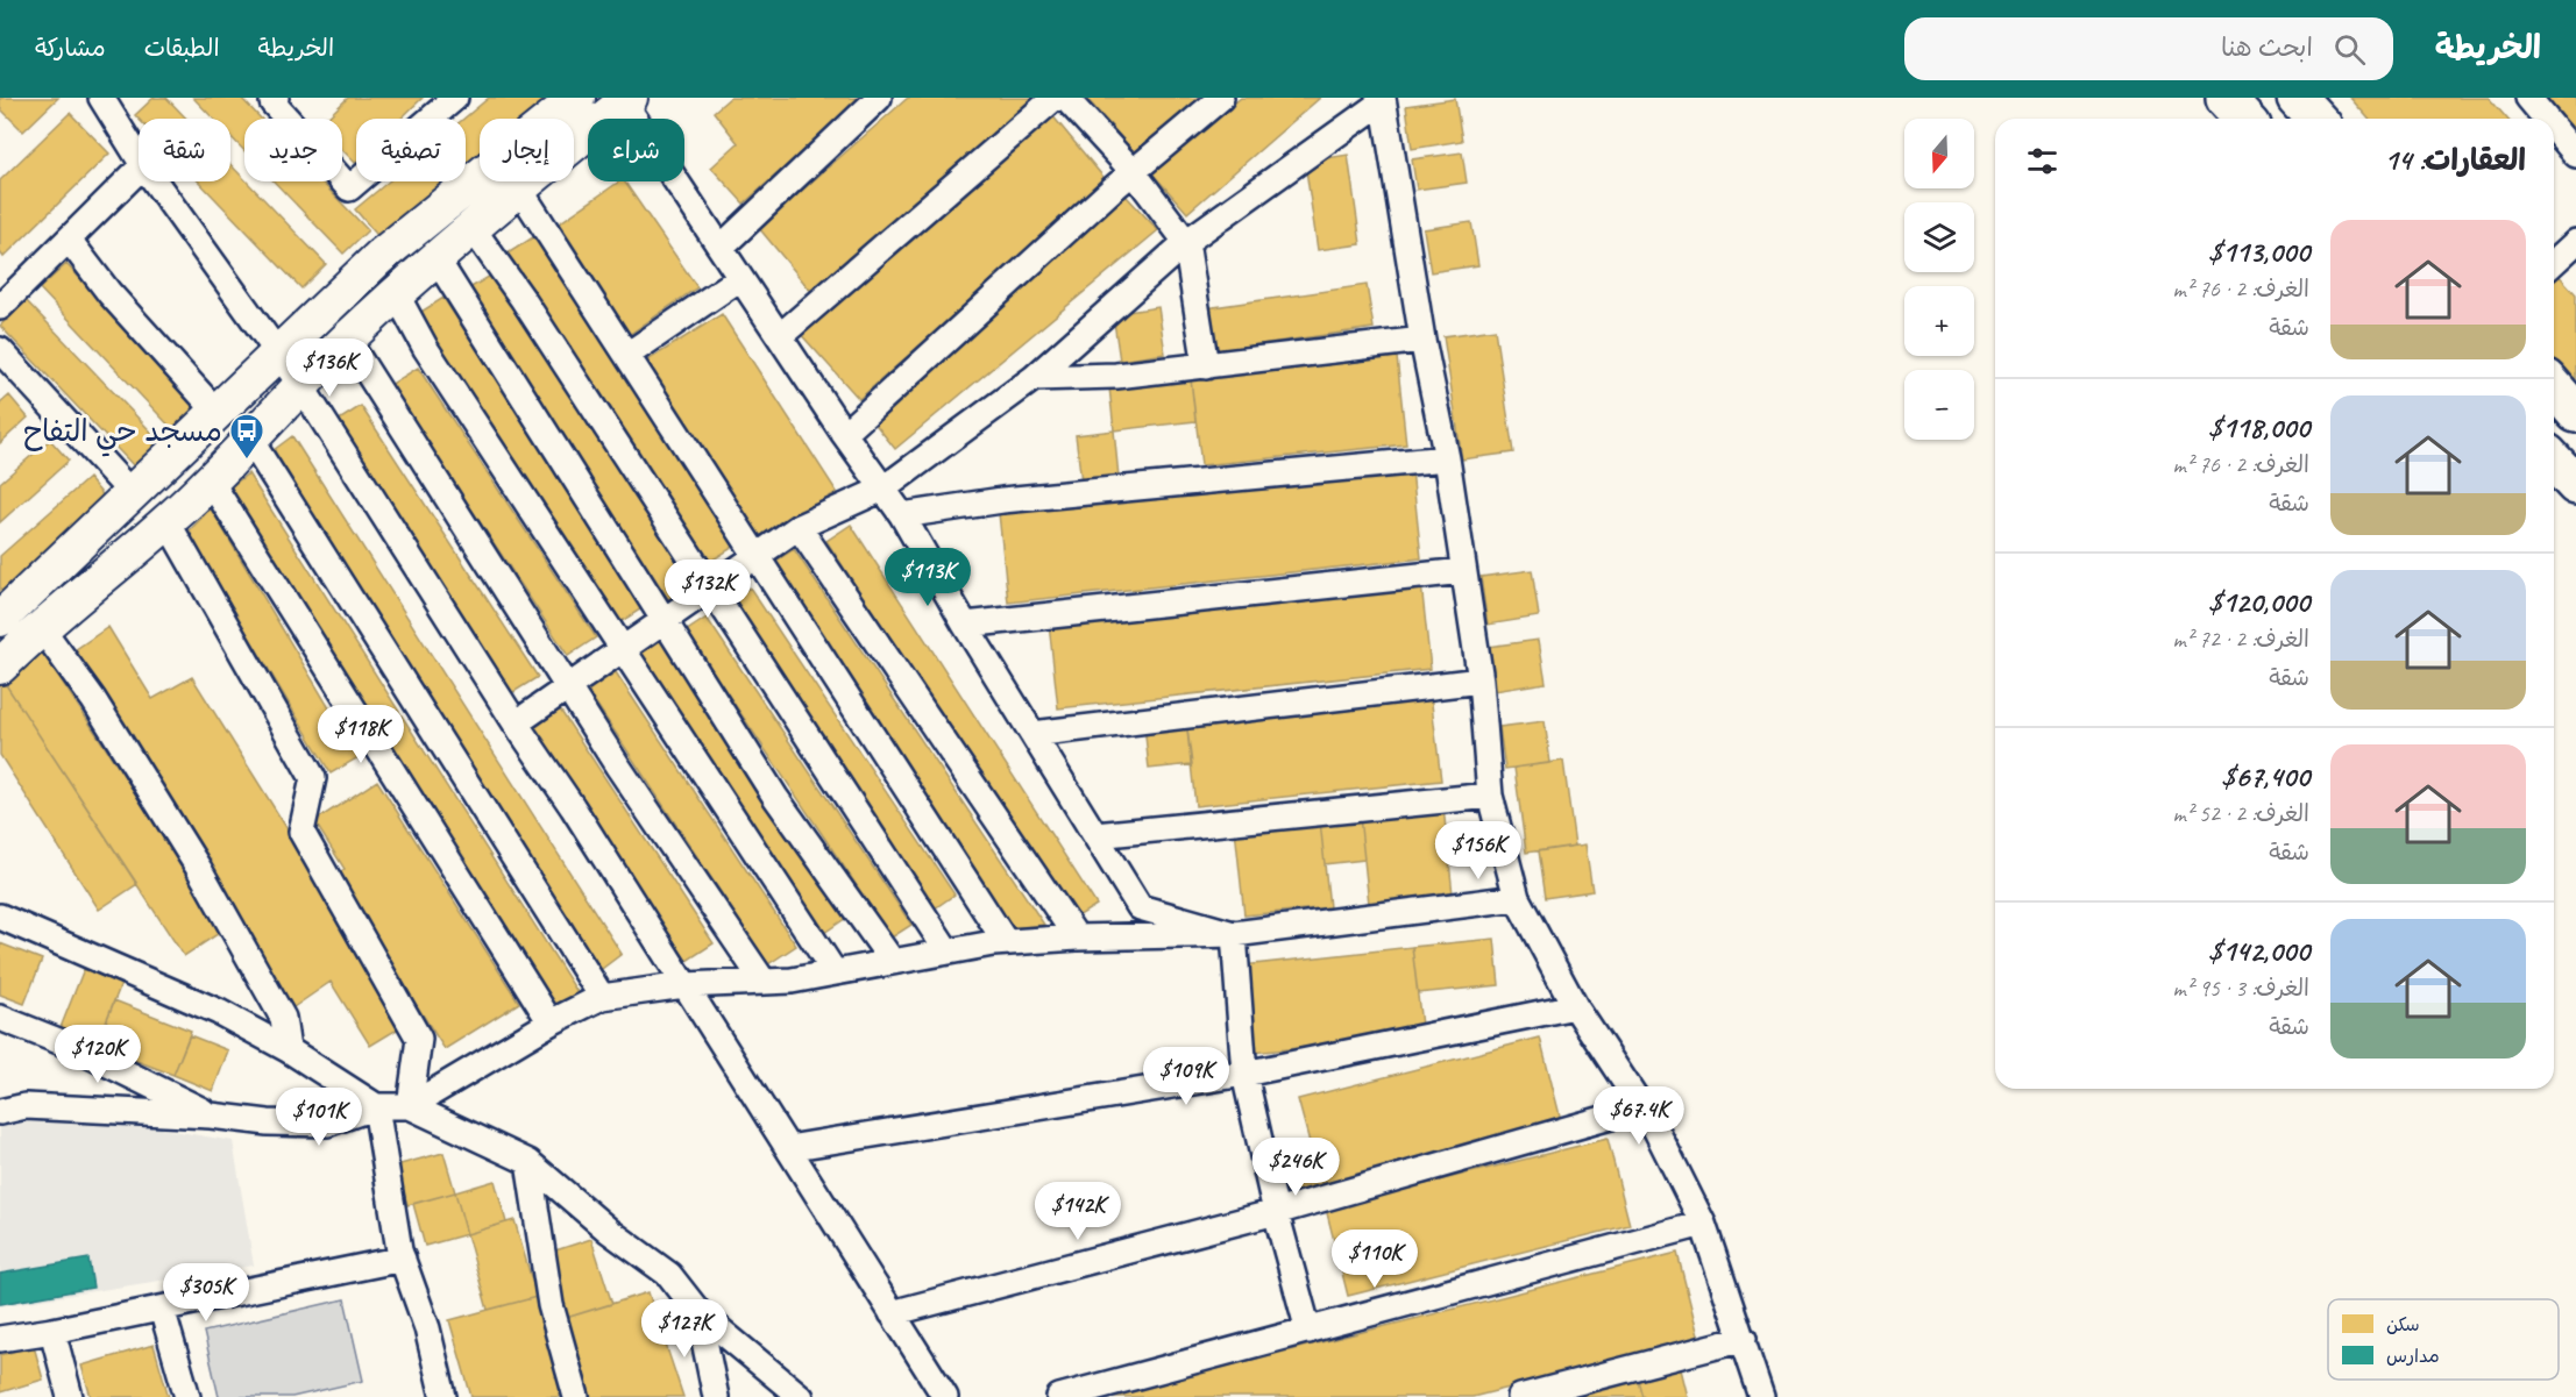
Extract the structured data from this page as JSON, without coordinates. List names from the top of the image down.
{
  "places": {
    "bus stop": ["مسجد حي التفاح"]
  },
  "legend": ["سكن", "مدارس"],
  "north": "bottom",
  "page": {
    "header": "الخريطة",
    "search": "ابحث هنا",
    "nav": ["الخريطة", "الطبقات", "مشاركة"],
    "map_buttons": ["+", "−"],
    "chip": [
      "شراء",
      "إيجار",
      "تصفية",
      "جديد",
      "شقة"
    ],
    "heading": "العقارات: 14",
    "list": [
      {
        "name": "$113,000",
        "note": "الغرف: 2 · 76 m² · شقة"
      },
      {
        "name": "$118,000",
        "note": "الغرف: 2 · 76 m² · شقة"
      },
      {
        "name": "$120,000",
        "note": "الغرف: 2 · 72 m² · شقة"
      },
      {
        "name": "$67,400",
        "note": "الغرف: 2 · 52 m² · شقة"
      },
      {
        "name": "$142,000",
        "note": "الغرف: 3 · 95 m² · شقة"
      }
    ],
    "price": [
      "$136K",
      "$113K",
      "$132K",
      "$118K",
      "$156K",
      "$120K",
      "$109K",
      "$67.4K",
      "$101K",
      "$246K",
      "$142K",
      "$110K",
      "$305K",
      "$127K"
    ]
  }
}
